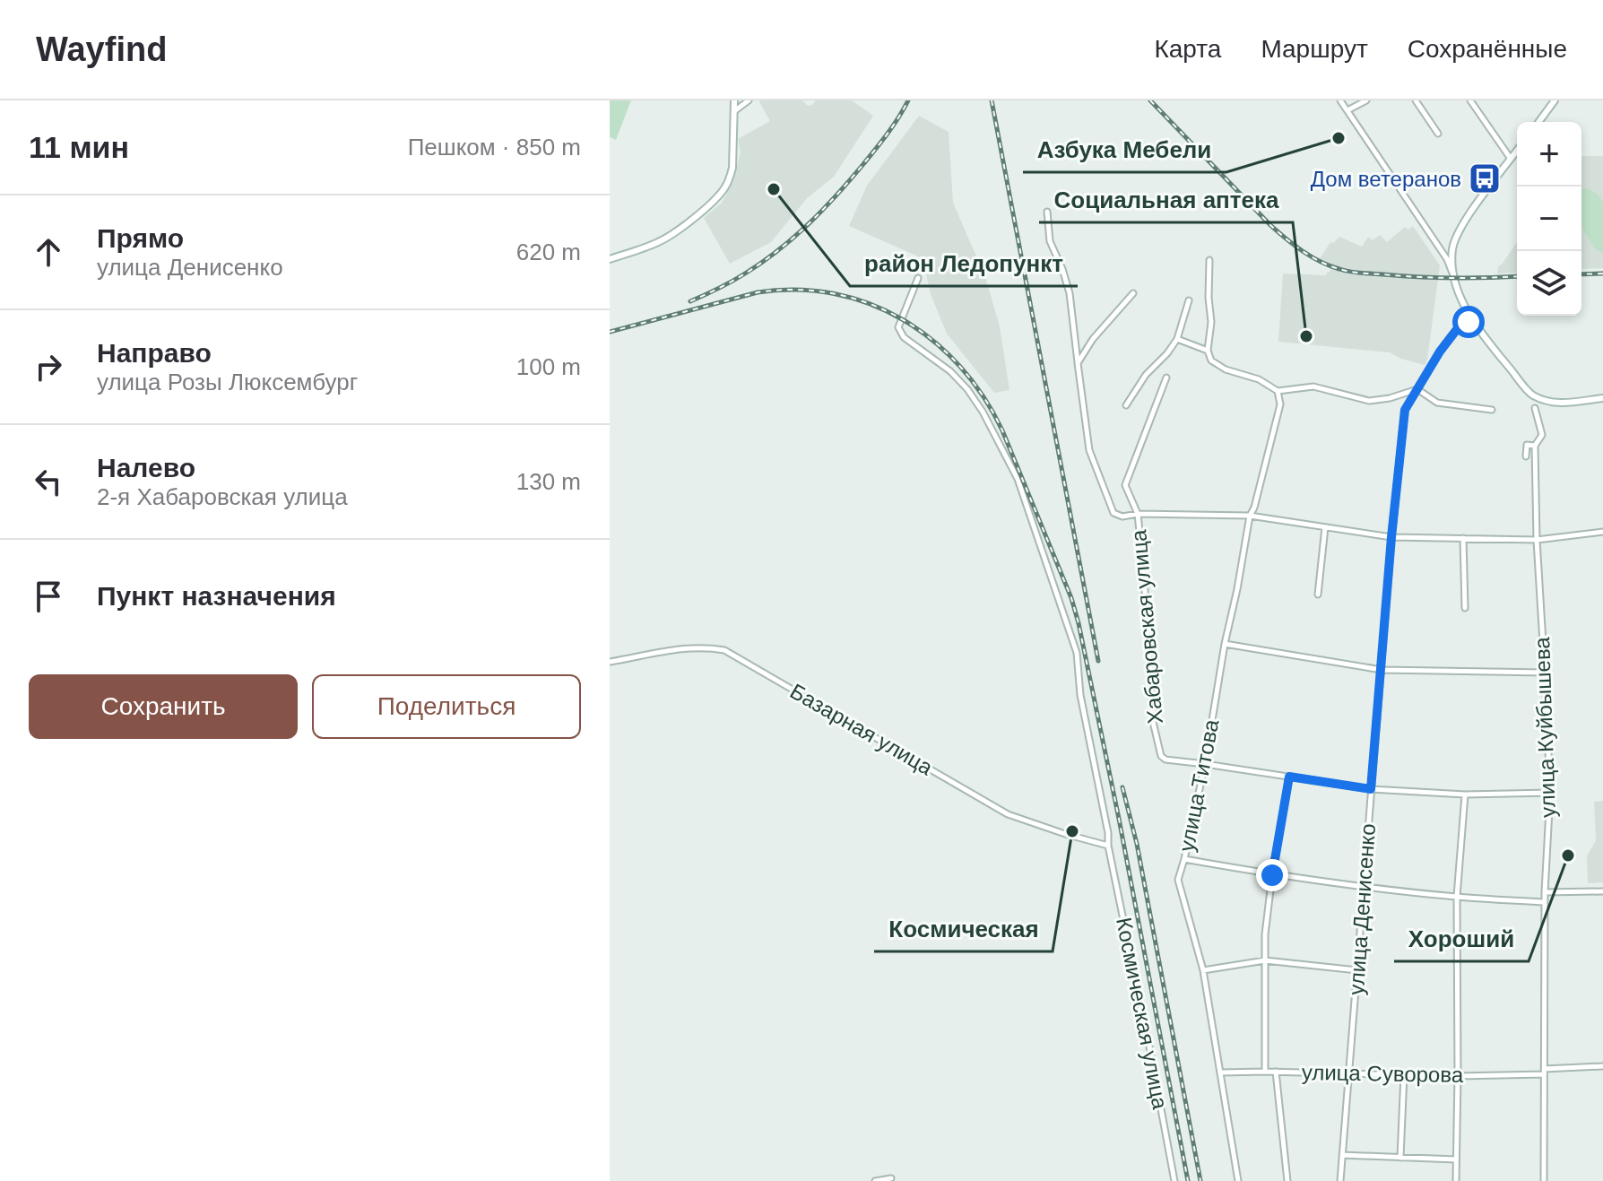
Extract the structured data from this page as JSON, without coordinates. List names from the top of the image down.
{
  "streets": {
    "street": [
      "Хабаровская улица",
      "улица Куйбышева",
      "Базарная улица",
      "улица Титова",
      "улица Денисенко",
      "Космическая улица",
      "улица Суворова"
    ]
  },
  "crossings": [
    ["Хабаровская улица", "улица Титова"],
    ["улица Куйбышева", "улица Суворова"],
    ["Базарная улица", "Космическая улица"],
    ["улица Титова", "улица Суворова"],
    ["улица Денисенко", "улица Суворова"]
  ],
  "places": {
    "other": [
      "Азбука Мебели",
      "район Ледопункт",
      "Социальная аптека",
      "Космическая",
      "Хороший"
    ],
    "bus stop": ["Дом ветеранов"]
  },
  "page": {
    "header": "Wayfind",
    "nav": ["Карта", "Маршрут", "Сохранённые"],
    "heading": ["11 мин", "Пешком · 850 m"],
    "map_buttons": ["+", "−"],
    "list": [
      ["Прямо", "улица Денисенко", "620 m"],
      ["Направо", "улица Розы Люксембург", "100 m"],
      ["Налево", "2-я Хабаровская улица", "130 m"],
      "Пункт назначения"
    ],
    "buttons": ["Сохранить", "Поделиться"]
  }
}
